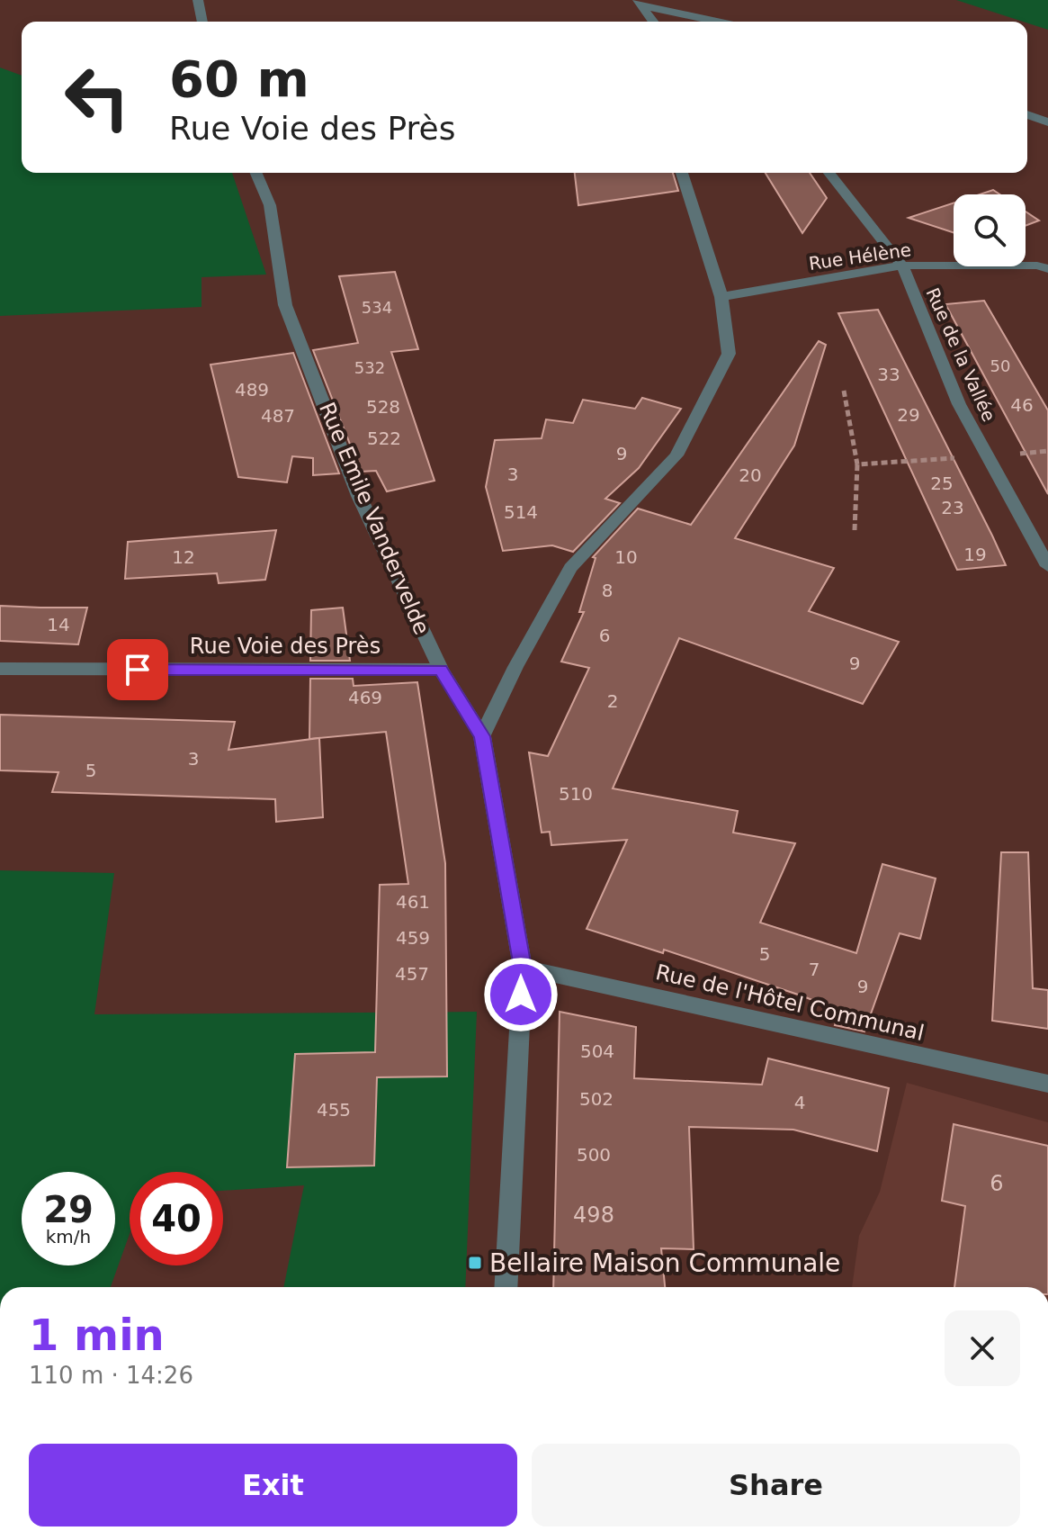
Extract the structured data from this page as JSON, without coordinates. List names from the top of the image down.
{
  "streets": {
    "street": [
      "Rue Hélène",
      "Rue de la Vallée",
      "Rue Emile Vandervelde",
      "Rue Voie des Près",
      "Rue de l'Hôtel Communal"
    ]
  },
  "crossings": [
    ["Rue Hélène", "Rue de la Vallée"],
    ["Rue Emile Vandervelde", "Rue Voie des Près"],
    ["Rue Emile Vandervelde", "Rue de l'Hôtel Communal"]
  ],
  "places": {
    "transit": ["Bellaire Maison Communale"]
  },
  "house_numbers": [
    "534",
    "50",
    "532",
    "33",
    "489",
    "46",
    "528",
    "29",
    "487",
    "522",
    "9",
    "3",
    "20",
    "25",
    "23",
    "514",
    "19",
    "12",
    "10",
    "8",
    "14",
    "6",
    "9",
    "469",
    "2",
    "3",
    "5",
    "510",
    "461",
    "459",
    "5",
    "7",
    "457",
    "9",
    "504",
    "502",
    "4",
    "455",
    "500",
    "6",
    "498"
  ],
  "page": {
    "turn": ["60 m", "Rue Voie des Près"],
    "speed": "29 km/h",
    "limit": "40",
    "heading": ["1 min", "110 m · 14:26"],
    "buttons": ["Exit", "Share"]
  }
}
